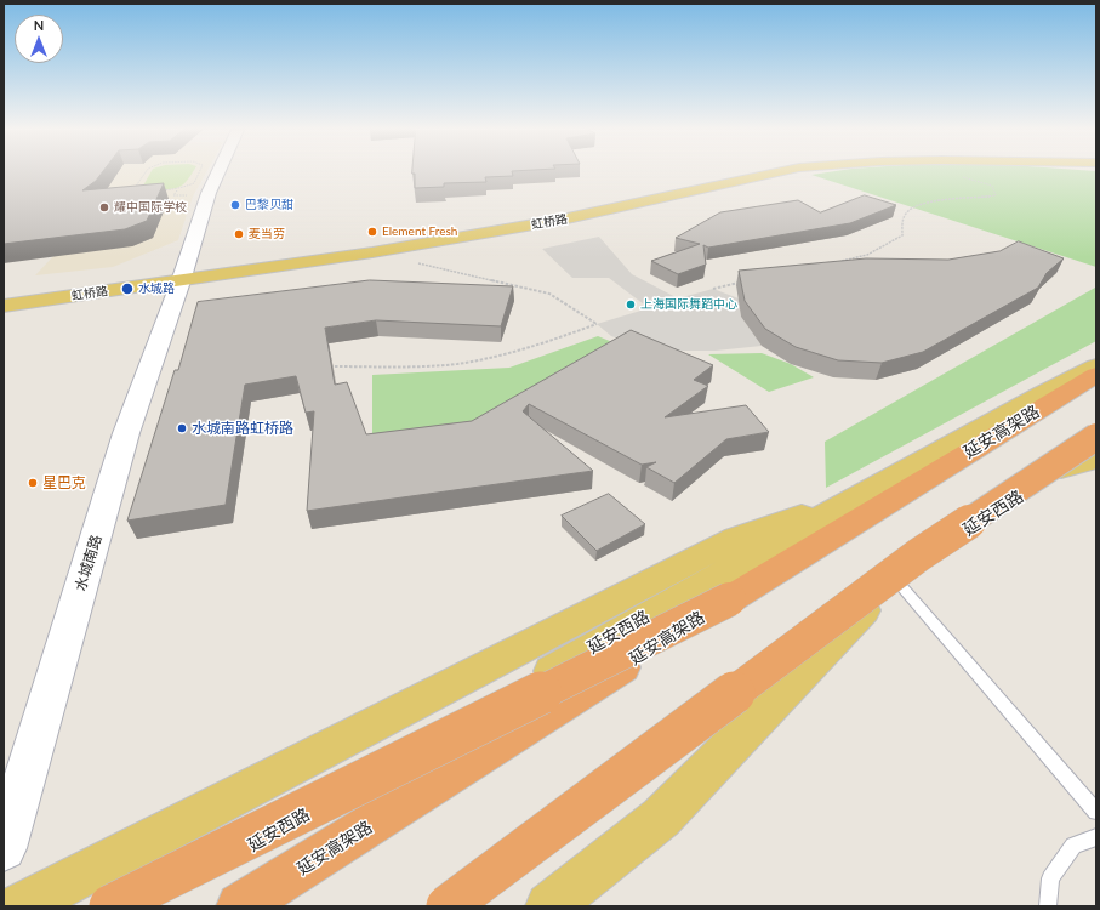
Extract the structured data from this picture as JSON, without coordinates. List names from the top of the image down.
{
  "streets": {
    "highway": ["延安高架路"],
    "main road": ["虹桥路", "延安西路"],
    "street": ["水城南路"]
  },
  "crossings": [
    ["虹桥路", "水城南路"]
  ],
  "places": [
    "巴黎贝甜",
    "耀中国际学校",
    "Element Fresh",
    "麦当劳",
    "水城路",
    "上海国际舞蹈中心",
    "水城南路虹桥路",
    "星巴克"
  ],
  "north": "top"
}
